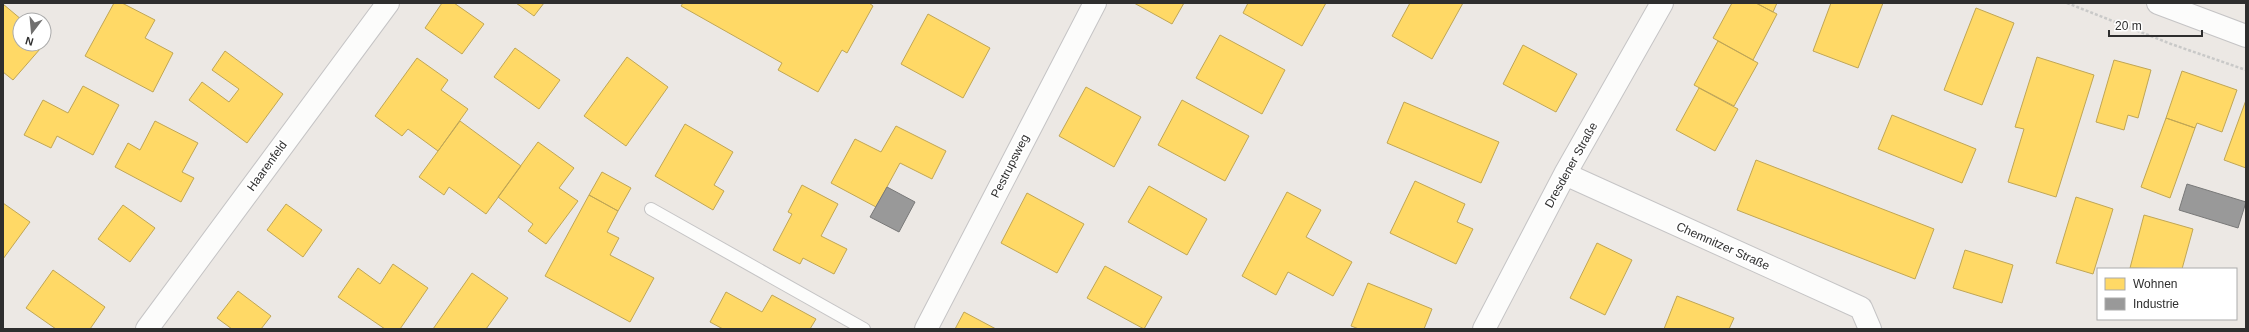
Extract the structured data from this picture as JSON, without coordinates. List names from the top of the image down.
{
  "streets": {
    "street": [
      "Dresdener Straße",
      "Haarenfeld",
      "Pestrupsweg",
      "Chemnitzer Straße"
    ]
  },
  "crossings": [
    ["Dresdener Straße", "Chemnitzer Straße"]
  ],
  "legend": ["Wohnen", "Industrie"],
  "scale_bar": "20 m",
  "north": "bottom"
}
